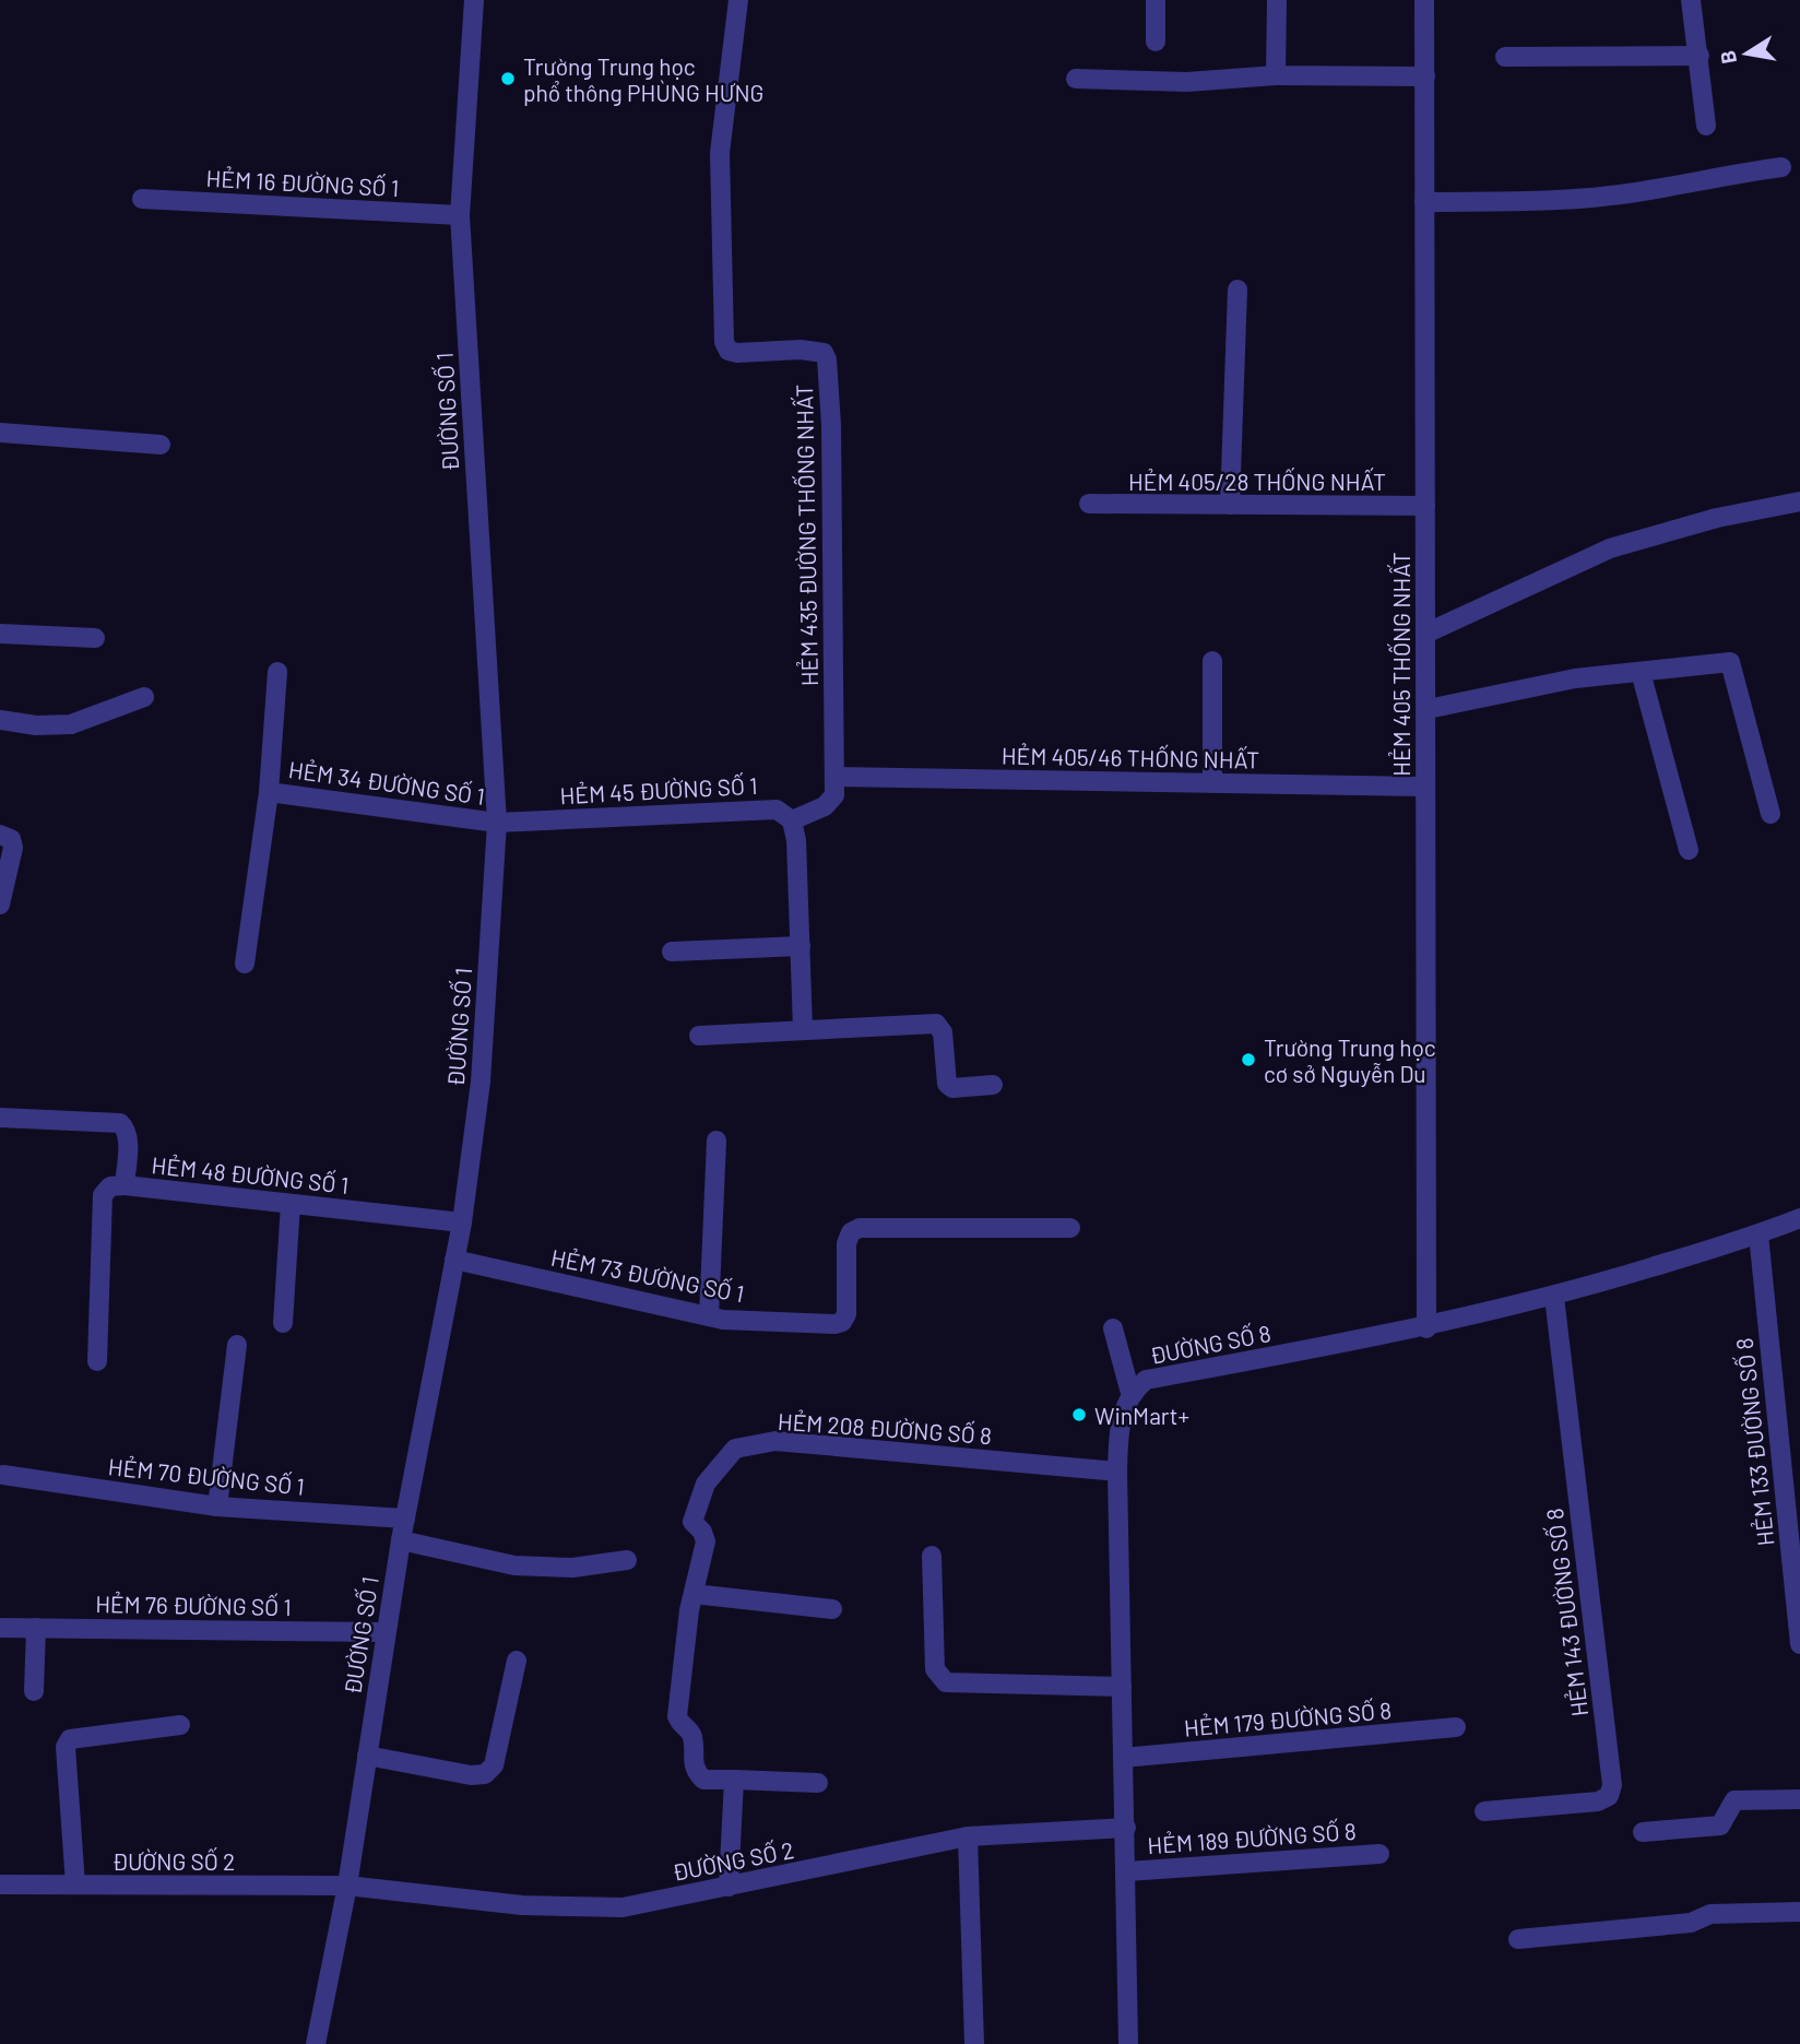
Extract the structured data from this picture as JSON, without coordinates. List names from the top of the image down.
{
  "streets": {
    "street": [
      "HẺM 16 ĐƯỜNG SỐ 1",
      "ĐƯỜNG SỐ 1",
      "HẺM 405/28 THỐNG NHẤT",
      "HẺM 435 ĐƯỜNG THỐNG NHẤT",
      "HẺM 405 THỐNG NHẤT",
      "HẺM 405/46 THỐNG NHẤT",
      "HẺM 34 ĐƯỜNG SỐ 1",
      "HẺM 45 ĐƯỜNG SỐ 1",
      "HẺM 48 ĐƯỜNG SỐ 1",
      "HẺM 73 ĐƯỜNG SỐ 1",
      "ĐƯỜNG SỐ 8",
      "HẺM 208 ĐƯỜNG SỐ 8",
      "HẺM 133 ĐƯỜNG SỐ 8",
      "HẺM 70 ĐƯỜNG SỐ 1",
      "HẺM 76 ĐƯỜNG SỐ 1",
      "HẺM 143 ĐƯỜNG SỐ 8",
      "HẺM 179 ĐƯỜNG SỐ 8",
      "HẺM 189 ĐƯỜNG SỐ 8",
      "ĐƯỜNG SỐ 2"
    ]
  },
  "crossings": [
    ["HẺM 16 ĐƯỜNG SỐ 1", "ĐƯỜNG SỐ 1"],
    ["ĐƯỜNG SỐ 1", "HẺM 34 ĐƯỜNG SỐ 1"],
    ["ĐƯỜNG SỐ 1", "HẺM 45 ĐƯỜNG SỐ 1"],
    ["ĐƯỜNG SỐ 1", "HẺM 48 ĐƯỜNG SỐ 1"],
    ["ĐƯỜNG SỐ 1", "HẺM 73 ĐƯỜNG SỐ 1"],
    ["ĐƯỜNG SỐ 1", "HẺM 70 ĐƯỜNG SỐ 1"],
    ["ĐƯỜNG SỐ 1", "HẺM 76 ĐƯỜNG SỐ 1"],
    ["ĐƯỜNG SỐ 1", "ĐƯỜNG SỐ 2"],
    ["HẺM 405/28 THỐNG NHẤT", "HẺM 405 THỐNG NHẤT"],
    ["HẺM 435 ĐƯỜNG THỐNG NHẤT", "HẺM 405/46 THỐNG NHẤT"],
    ["HẺM 435 ĐƯỜNG THỐNG NHẤT", "HẺM 45 ĐƯỜNG SỐ 1"],
    ["HẺM 405 THỐNG NHẤT", "HẺM 405/46 THỐNG NHẤT"],
    ["HẺM 405 THỐNG NHẤT", "ĐƯỜNG SỐ 8"],
    ["HẺM 34 ĐƯỜNG SỐ 1", "HẺM 45 ĐƯỜNG SỐ 1"],
    ["ĐƯỜNG SỐ 8", "HẺM 208 ĐƯỜNG SỐ 8"],
    ["ĐƯỜNG SỐ 8", "HẺM 133 ĐƯỜNG SỐ 8"],
    ["ĐƯỜNG SỐ 8", "HẺM 143 ĐƯỜNG SỐ 8"],
    ["ĐƯỜNG SỐ 8", "HẺM 179 ĐƯỜNG SỐ 8"],
    ["ĐƯỜNG SỐ 8", "HẺM 189 ĐƯỜNG SỐ 8"],
    ["ĐƯỜNG SỐ 8", "ĐƯỜNG SỐ 2"]
  ],
  "places": ["Trường Trung học phổ thông PHÙNG HƯNG", "Trường Trung học cơ sở Nguyễn Du", "WinMart+"],
  "north": "left"
}
